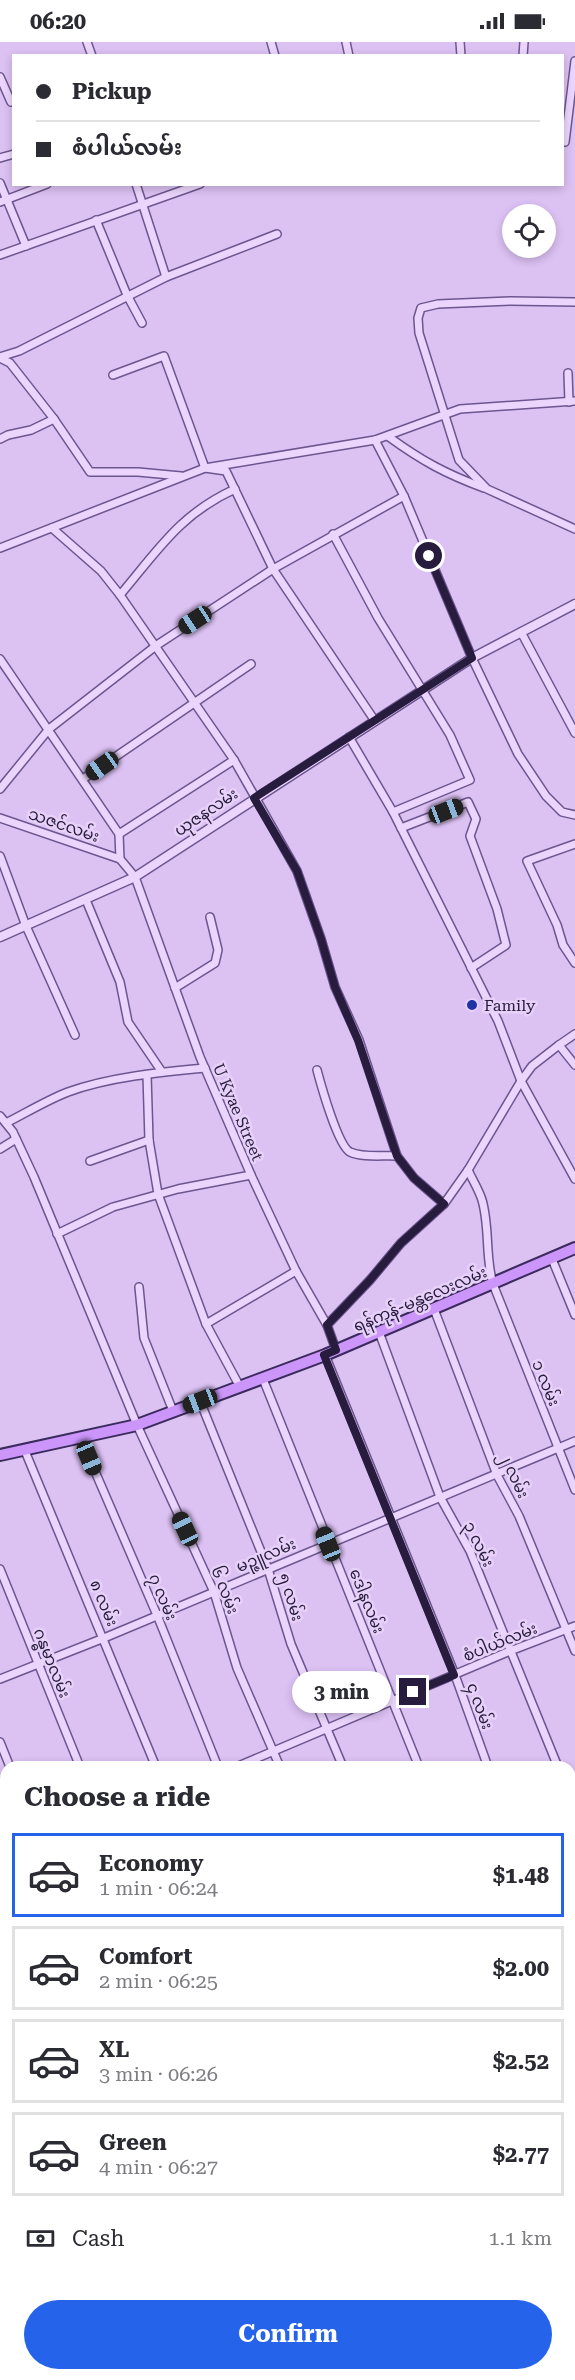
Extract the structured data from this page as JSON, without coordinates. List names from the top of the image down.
{
  "streets": {
    "main road": ["ရန်ကုန်-မန္တလေးလမ်း"],
    "street": [
      "ယုဇနလမ်း",
      "သဇင်လမ်း",
      "U Kyae Street",
      "၁ လမ်း",
      "၂ လမ်း",
      "၃ လမ်း",
      "မဉ္ဇူလမ်း",
      "၆ လမ်း",
      "၇ လမ်း",
      "၅ လမ်း",
      "ဒေါနလမ်း",
      "၈ လမ်း",
      "စံပါယ်လမ်း",
      "ဂန္ဓမာလမ်း",
      "၄ လမ်း"
    ]
  },
  "crossings": [
    ["ယုဇနလမ်း", "U Kyae Street"],
    ["သဇင်လမ်း", "U Kyae Street"],
    ["U Kyae Street", "ရန်ကုန်-မန္တလေးလမ်း"],
    ["ရန်ကုန်-မန္တလေးလမ်း", "၁ လမ်း"],
    ["ရန်ကုန်-မန္တလေးလမ်း", "၂ လမ်း"],
    ["ရန်ကုန်-မန္တလေးလမ်း", "၃ လမ်း"],
    ["ရန်ကုန်-မန္တလေးလမ်း", "၆ လမ်း"],
    ["ရန်ကုန်-မန္တလေးလမ်း", "၇ လမ်း"],
    ["ရန်ကုန်-မန္တလေးလမ်း", "၅ လမ်း"],
    ["ရန်ကုန်-မန္တလေးလမ်း", "ဒေါနလမ်း"],
    ["ရန်ကုန်-မန္တလေးလမ်း", "၈ လမ်း"],
    ["ရန်ကုန်-မန္တလေးလမ်း", "၄ လမ်း"],
    ["၁ လမ်း", "မဉ္ဇူလမ်း"],
    ["၂ လမ်း", "မဉ္ဇူလမ်း"],
    ["၂ လမ်း", "စံပါယ်လမ်း"],
    ["၃ လမ်း", "မဉ္ဇူလမ်း"],
    ["၃ လမ်း", "စံပါယ်လမ်း"],
    ["မဉ္ဇူလမ်း", "၆ လမ်း"],
    ["မဉ္ဇူလမ်း", "၇ လမ်း"],
    ["မဉ္ဇူလမ်း", "၅ လမ်း"],
    ["မဉ္ဇူလမ်း", "ဒေါနလမ်း"],
    ["မဉ္ဇူလမ်း", "၈ လမ်း"],
    ["မဉ္ဇူလမ်း", "ဂန္ဓမာလမ်း"],
    ["မဉ္ဇူလမ်း", "၄ လမ်း"],
    ["၆ လမ်း", "စံပါယ်လမ်း"],
    ["၅ လမ်း", "စံပါယ်လမ်း"],
    ["ဒေါနလမ်း", "စံပါယ်လမ်း"],
    ["စံပါယ်လမ်း", "၄ လမ်း"]
  ],
  "places": ["Family"],
  "page": {
    "status": "06:20",
    "banner": ["Pickup", "စံပါယ်လမ်း"],
    "bubble": "3 min",
    "heading": "Choose a ride",
    "list": [
      {
        "name": "Economy",
        "note": "1 min · 06:24",
        "value": "$1.48"
      },
      {
        "name": "Comfort",
        "note": "2 min · 06:25",
        "value": "$2.00"
      },
      {
        "name": "XL",
        "note": "3 min · 06:26",
        "value": "$2.52"
      },
      {
        "name": "Green",
        "note": "4 min · 06:27",
        "value": "$2.77"
      }
    ],
    "pay": ["Cash", "1.1 km"],
    "buttons": "Confirm"
  }
}
